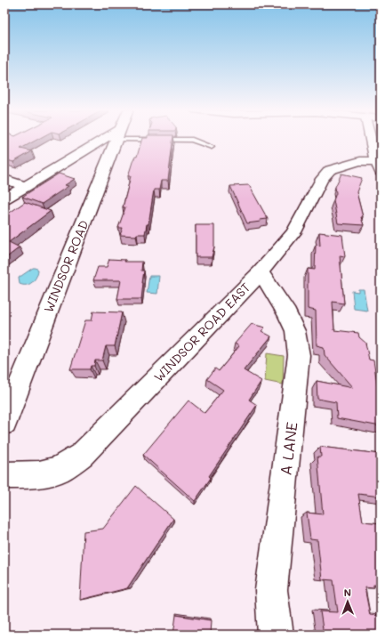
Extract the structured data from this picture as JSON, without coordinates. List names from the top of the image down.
{
  "streets": {
    "street": ["WINDSOR ROAD", "WINDSOR ROAD EAST", "A LANE"]
  },
  "crossings": [
    ["WINDSOR ROAD EAST", "A LANE"]
  ],
  "north": "top"
}
